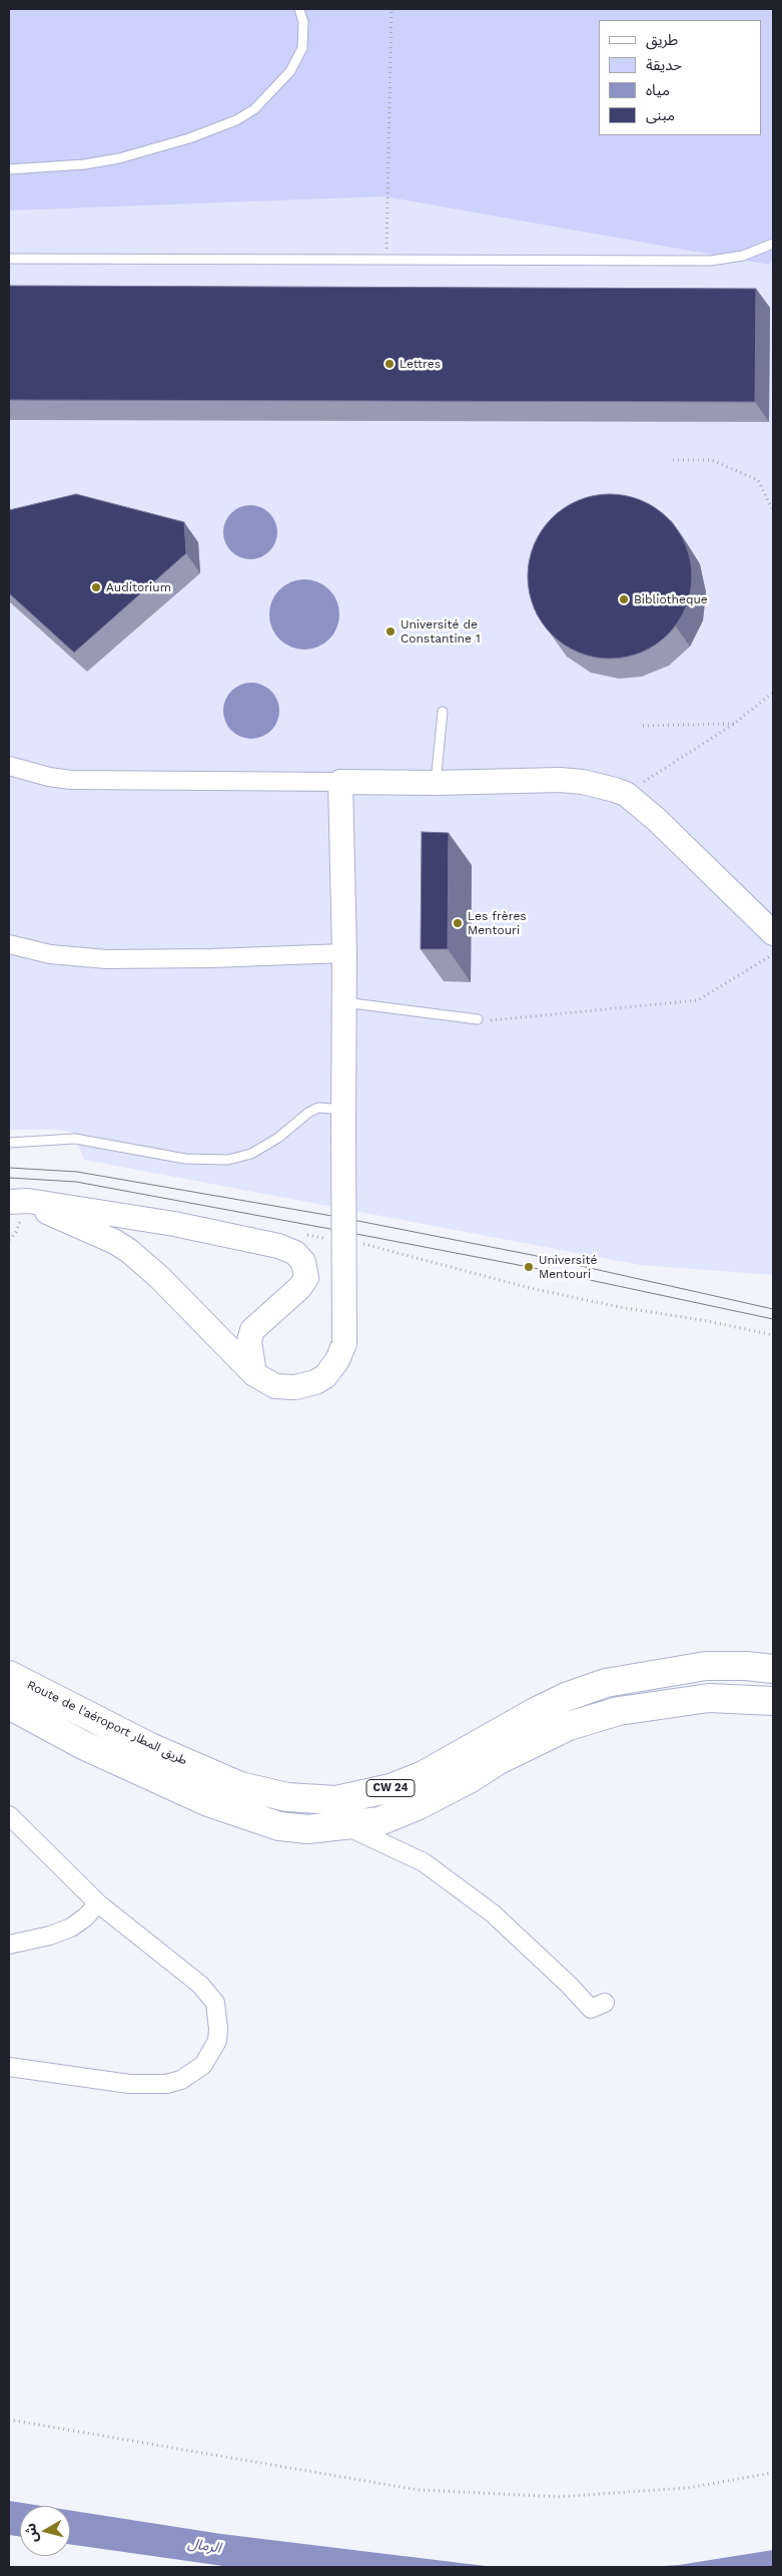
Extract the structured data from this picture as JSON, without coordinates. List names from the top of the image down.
{
  "streets": {
    "highway": ["Route de l'aéroport طريق المطار", "CW 24"]
  },
  "crossings": [
    ["Route de l'aéroport طريق المطار", "CW 24"]
  ],
  "water": ["الرمال"],
  "places": [
    "Lettres",
    "Auditorium",
    "Bibliotheque",
    "Université de Constantine 1",
    "Les frères Mentouri",
    "Université Mentouri"
  ],
  "legend": [
    "طريق",
    "حديقة",
    "مياه",
    "مبنى"
  ],
  "north": "left"
}
